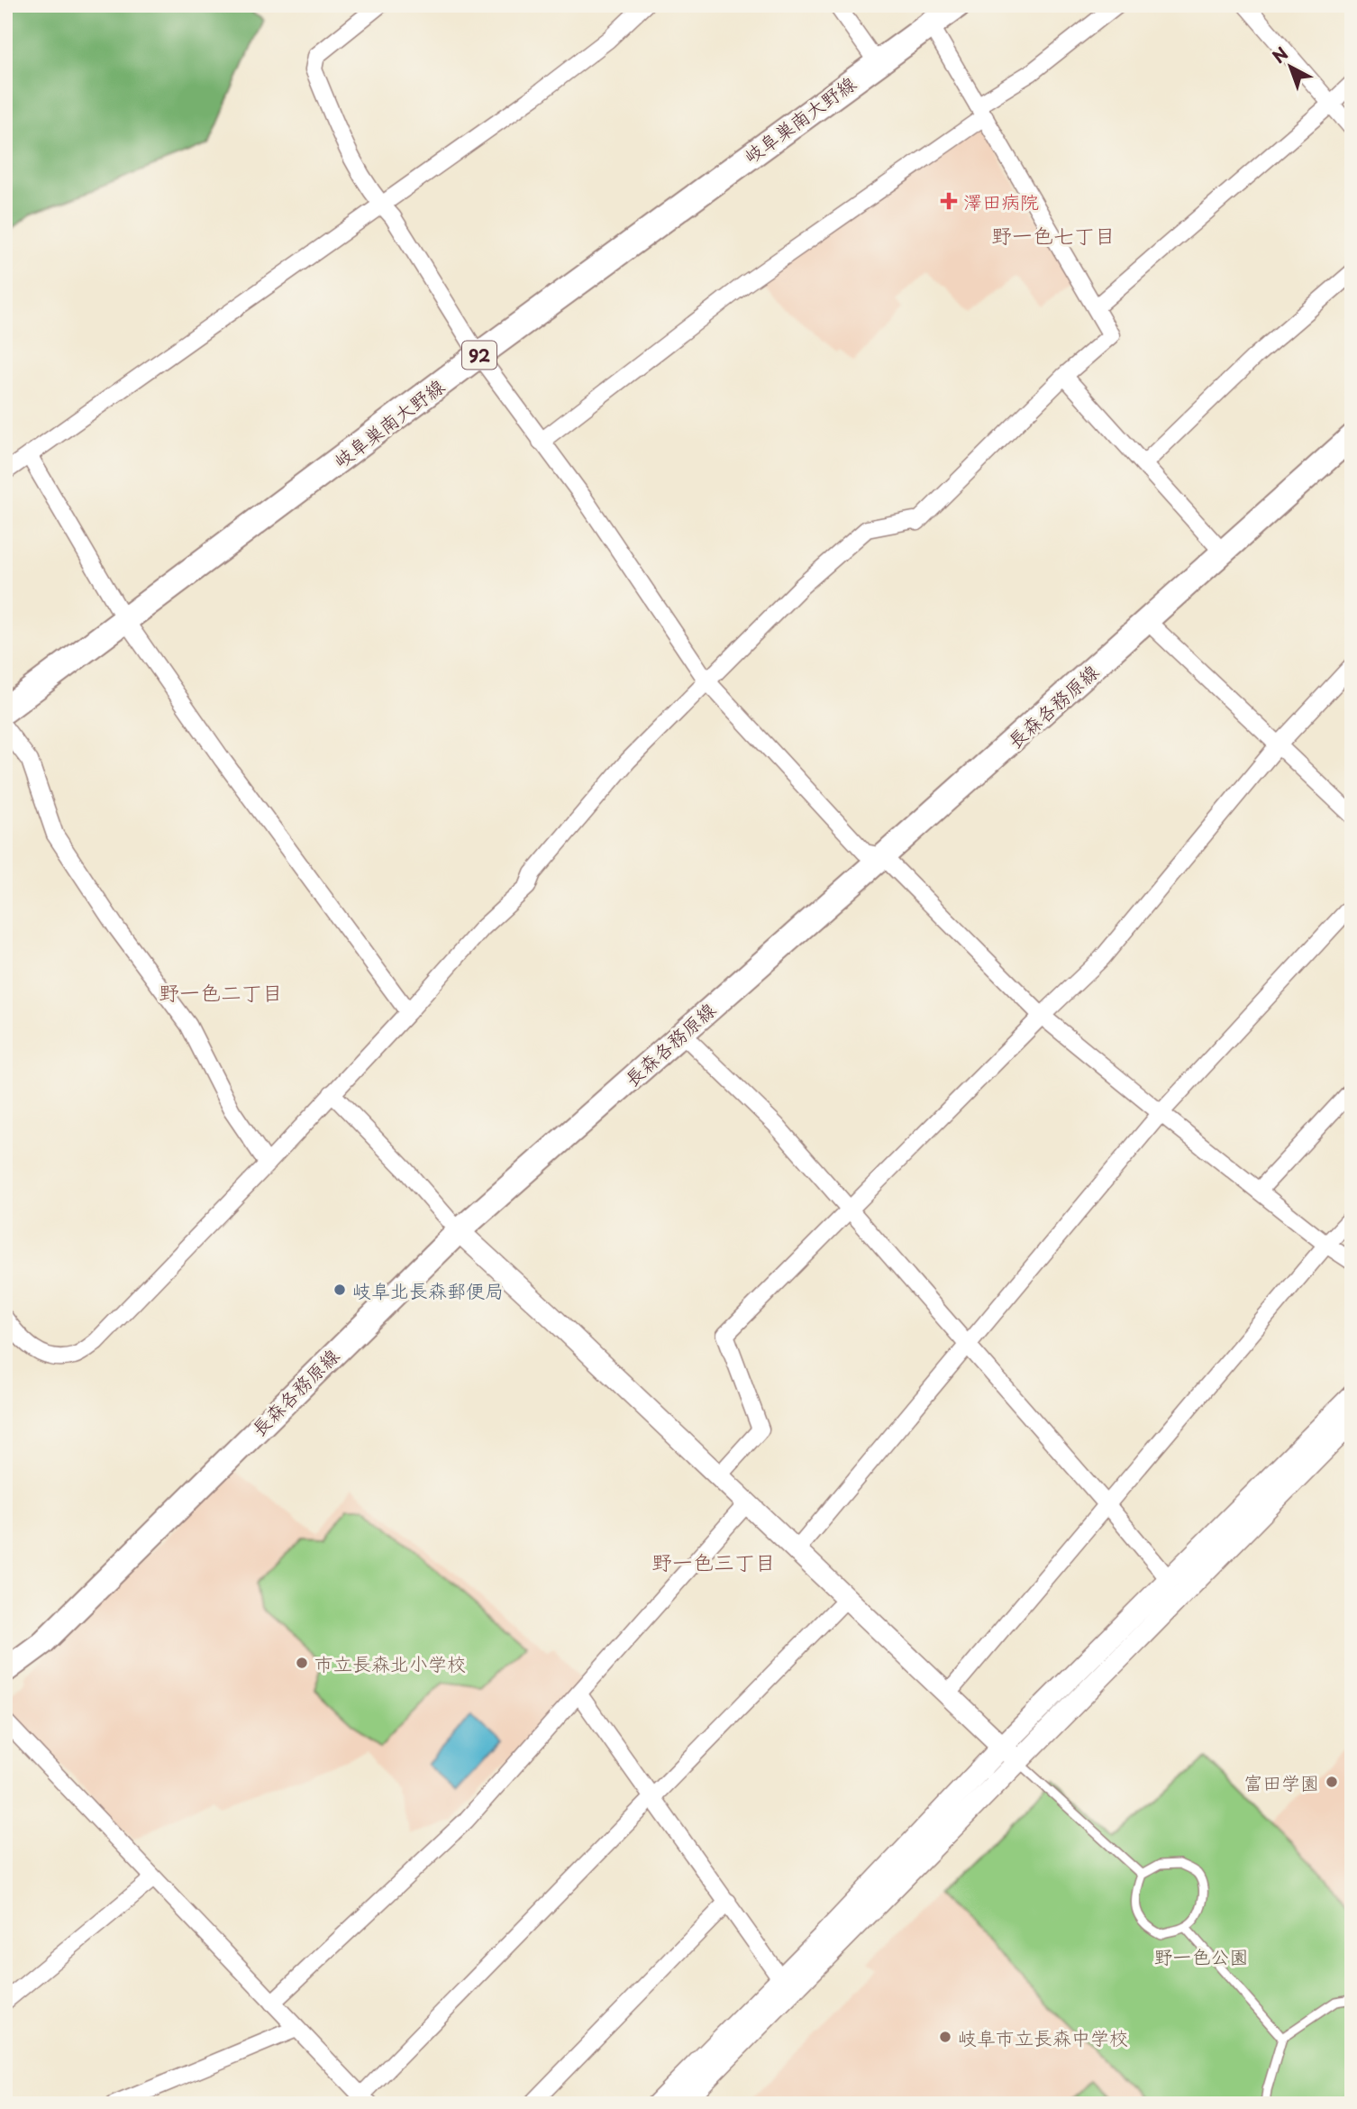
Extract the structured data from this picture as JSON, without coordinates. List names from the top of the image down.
{
  "streets": {
    "main road": ["岐阜巣南大野線", "92", "長森各務原線"]
  },
  "districts": ["野一色七丁目", "野一色二丁目", "野一色三丁目"],
  "parks": ["野一色公園"],
  "places": {
    "health": ["澤田病院"],
    "other": [
      "岐阜北長森郵便局",
      "市立長森北小学校",
      "富田学園",
      "岐阜市立長森中学校"
    ]
  },
  "north": "top left"
}
